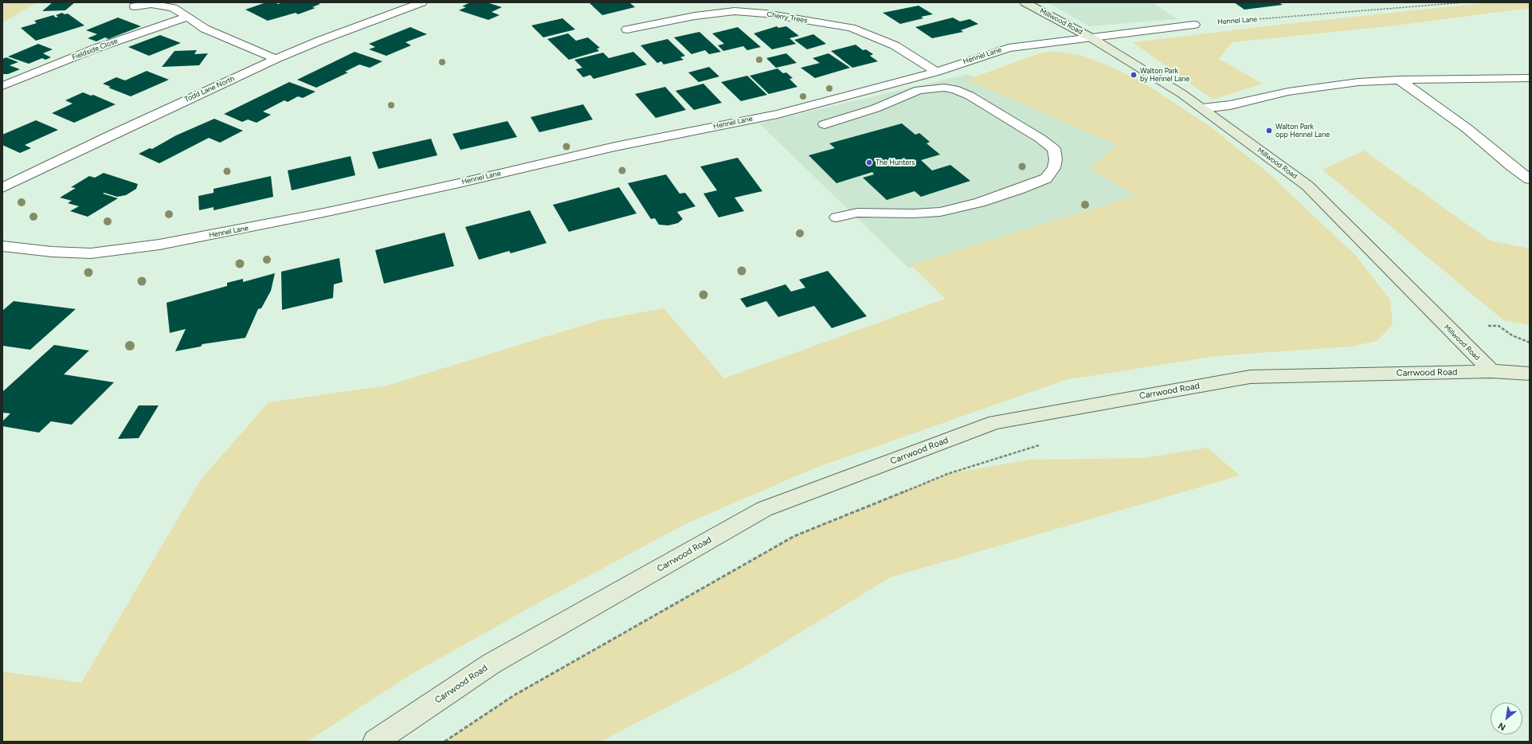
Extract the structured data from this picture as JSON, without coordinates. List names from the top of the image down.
{
  "streets": {
    "street": [
      "Cherry Trees",
      "Hennel Lane",
      "Millwood Road",
      "Fieldside Close",
      "Todd Lane North",
      "Carrwood Road"
    ]
  },
  "crossings": [
    ["Cherry Trees", "Hennel Lane"],
    ["Hennel Lane", "Millwood Road"],
    ["Millwood Road", "Carrwood Road"]
  ],
  "places": ["Walton Park by Hennel Lane", "Walton Park opp Hennel Lane", "The Hunters"],
  "north": "bottom left"
}
